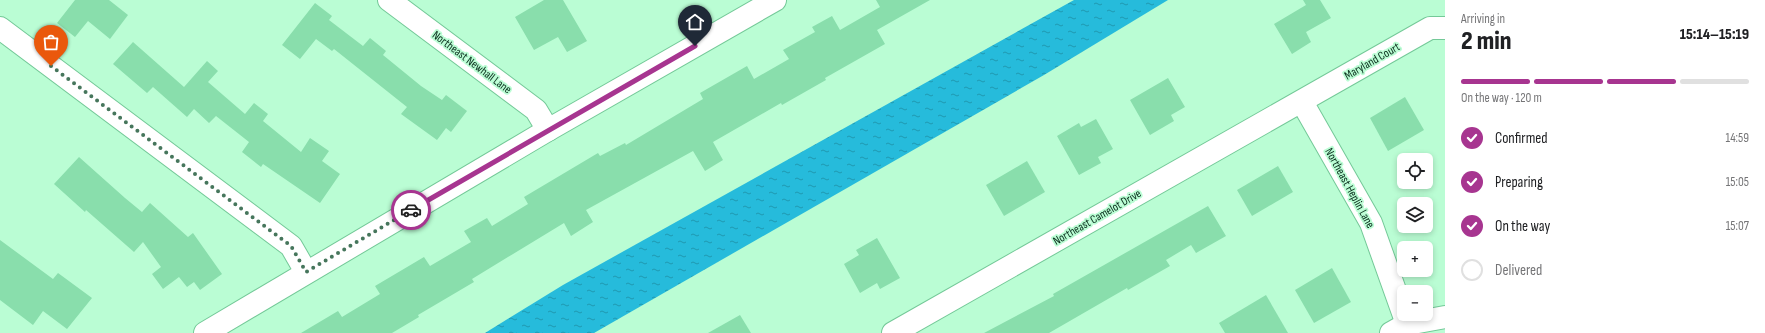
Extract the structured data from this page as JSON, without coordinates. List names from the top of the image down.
{
  "streets": {
    "street": [
      "Maryland Court",
      "Northeast Newhall Lane",
      "Northeast Heplin Lane",
      "Northeast Camelot Drive"
    ]
  },
  "crossings": [
    ["Maryland Court", "Northeast Heplin Lane"],
    ["Maryland Court", "Northeast Camelot Drive"],
    ["Northeast Heplin Lane", "Northeast Camelot Drive"]
  ],
  "page": {
    "heading": ["2 min", "Arriving in", "15:14–15:19"],
    "bar": "On the way · 120 m",
    "list": [
      ["Confirmed", "14:59"],
      ["Preparing", "15:05"],
      ["On the way", "15:07"],
      "Delivered"
    ],
    "map_buttons": ["+", "−"]
  }
}
